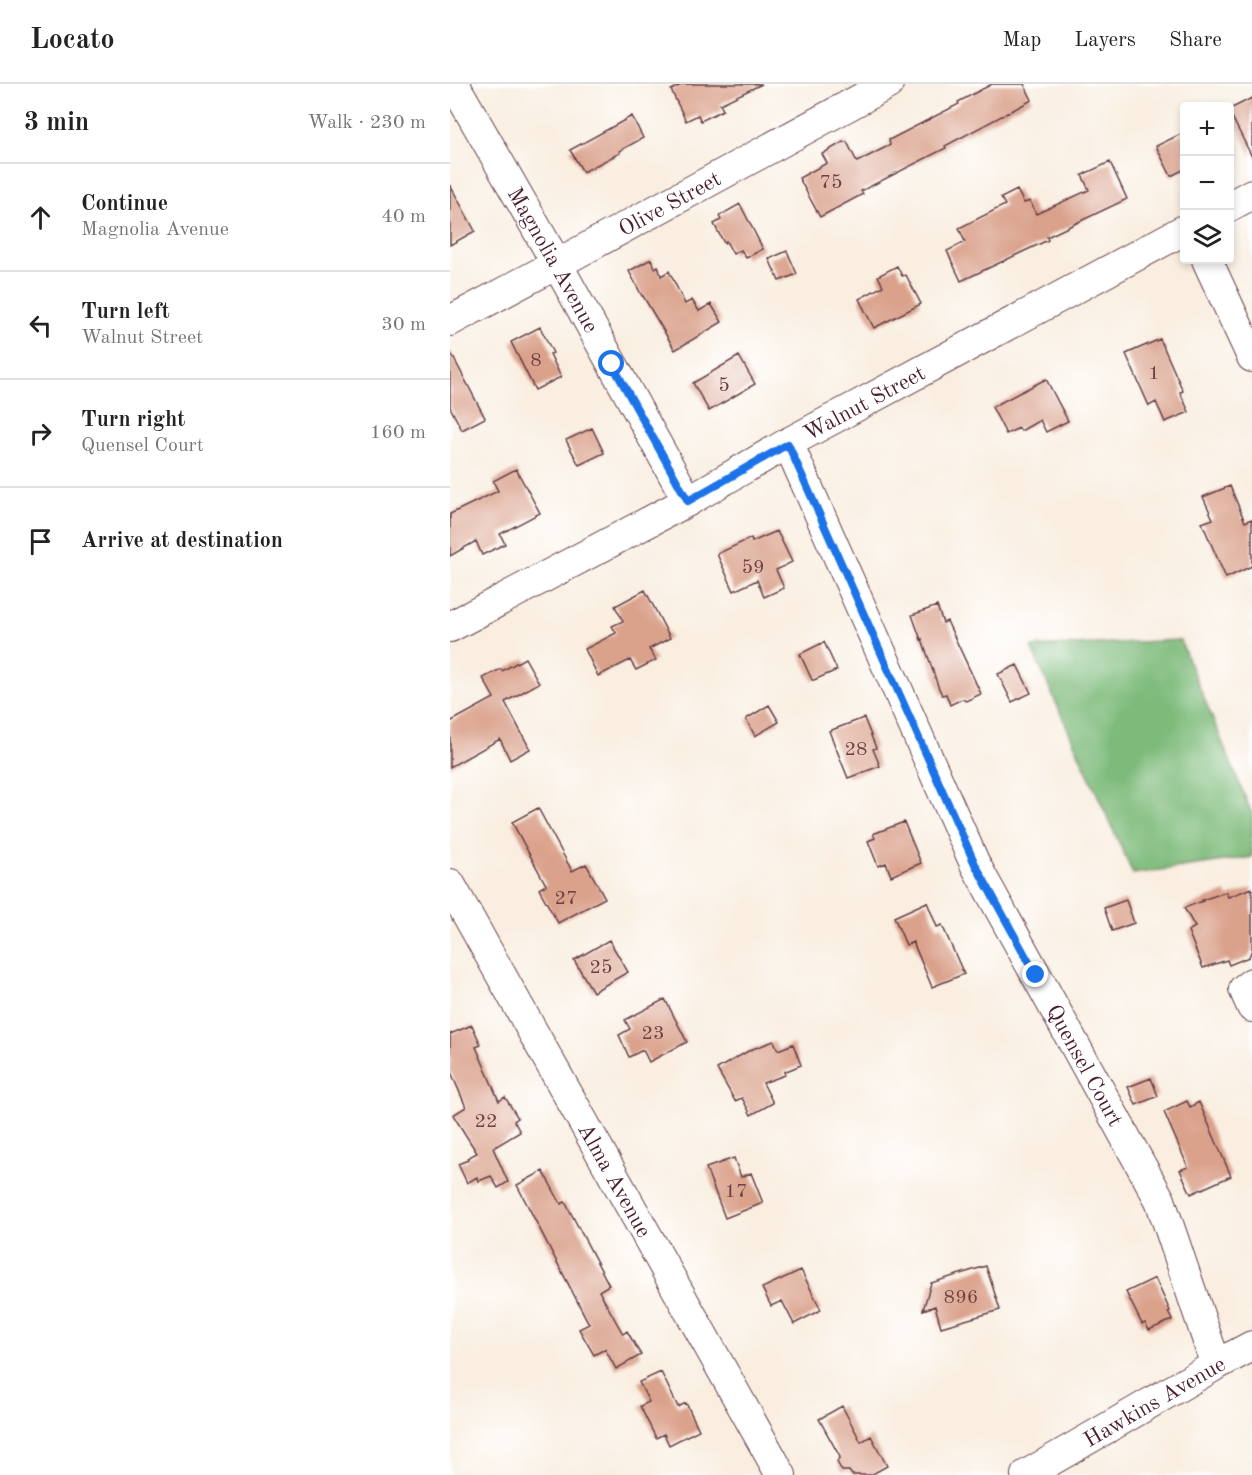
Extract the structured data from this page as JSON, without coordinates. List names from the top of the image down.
{
  "streets": {
    "street": [
      "Olive Street",
      "Magnolia Avenue",
      "Walnut Street",
      "Quensel Court",
      "Alma Avenue",
      "Hawkins Avenue"
    ]
  },
  "crossings": [
    ["Olive Street", "Magnolia Avenue"],
    ["Magnolia Avenue", "Walnut Street"],
    ["Walnut Street", "Quensel Court"],
    ["Quensel Court", "Hawkins Avenue"]
  ],
  "house_numbers": [
    "75",
    "8",
    "1",
    "5",
    "59",
    "28",
    "27",
    "25",
    "23",
    "22",
    "17",
    "896"
  ],
  "page": {
    "header": "Locato",
    "nav": ["Map", "Layers", "Share"],
    "heading": ["3 min", "Walk · 230 m"],
    "map_buttons": ["+", "−"],
    "list": [
      ["Continue", "Magnolia Avenue", "40 m"],
      ["Turn left", "Walnut Street", "30 m"],
      ["Turn right", "Quensel Court", "160 m"],
      "Arrive at destination"
    ]
  }
}
